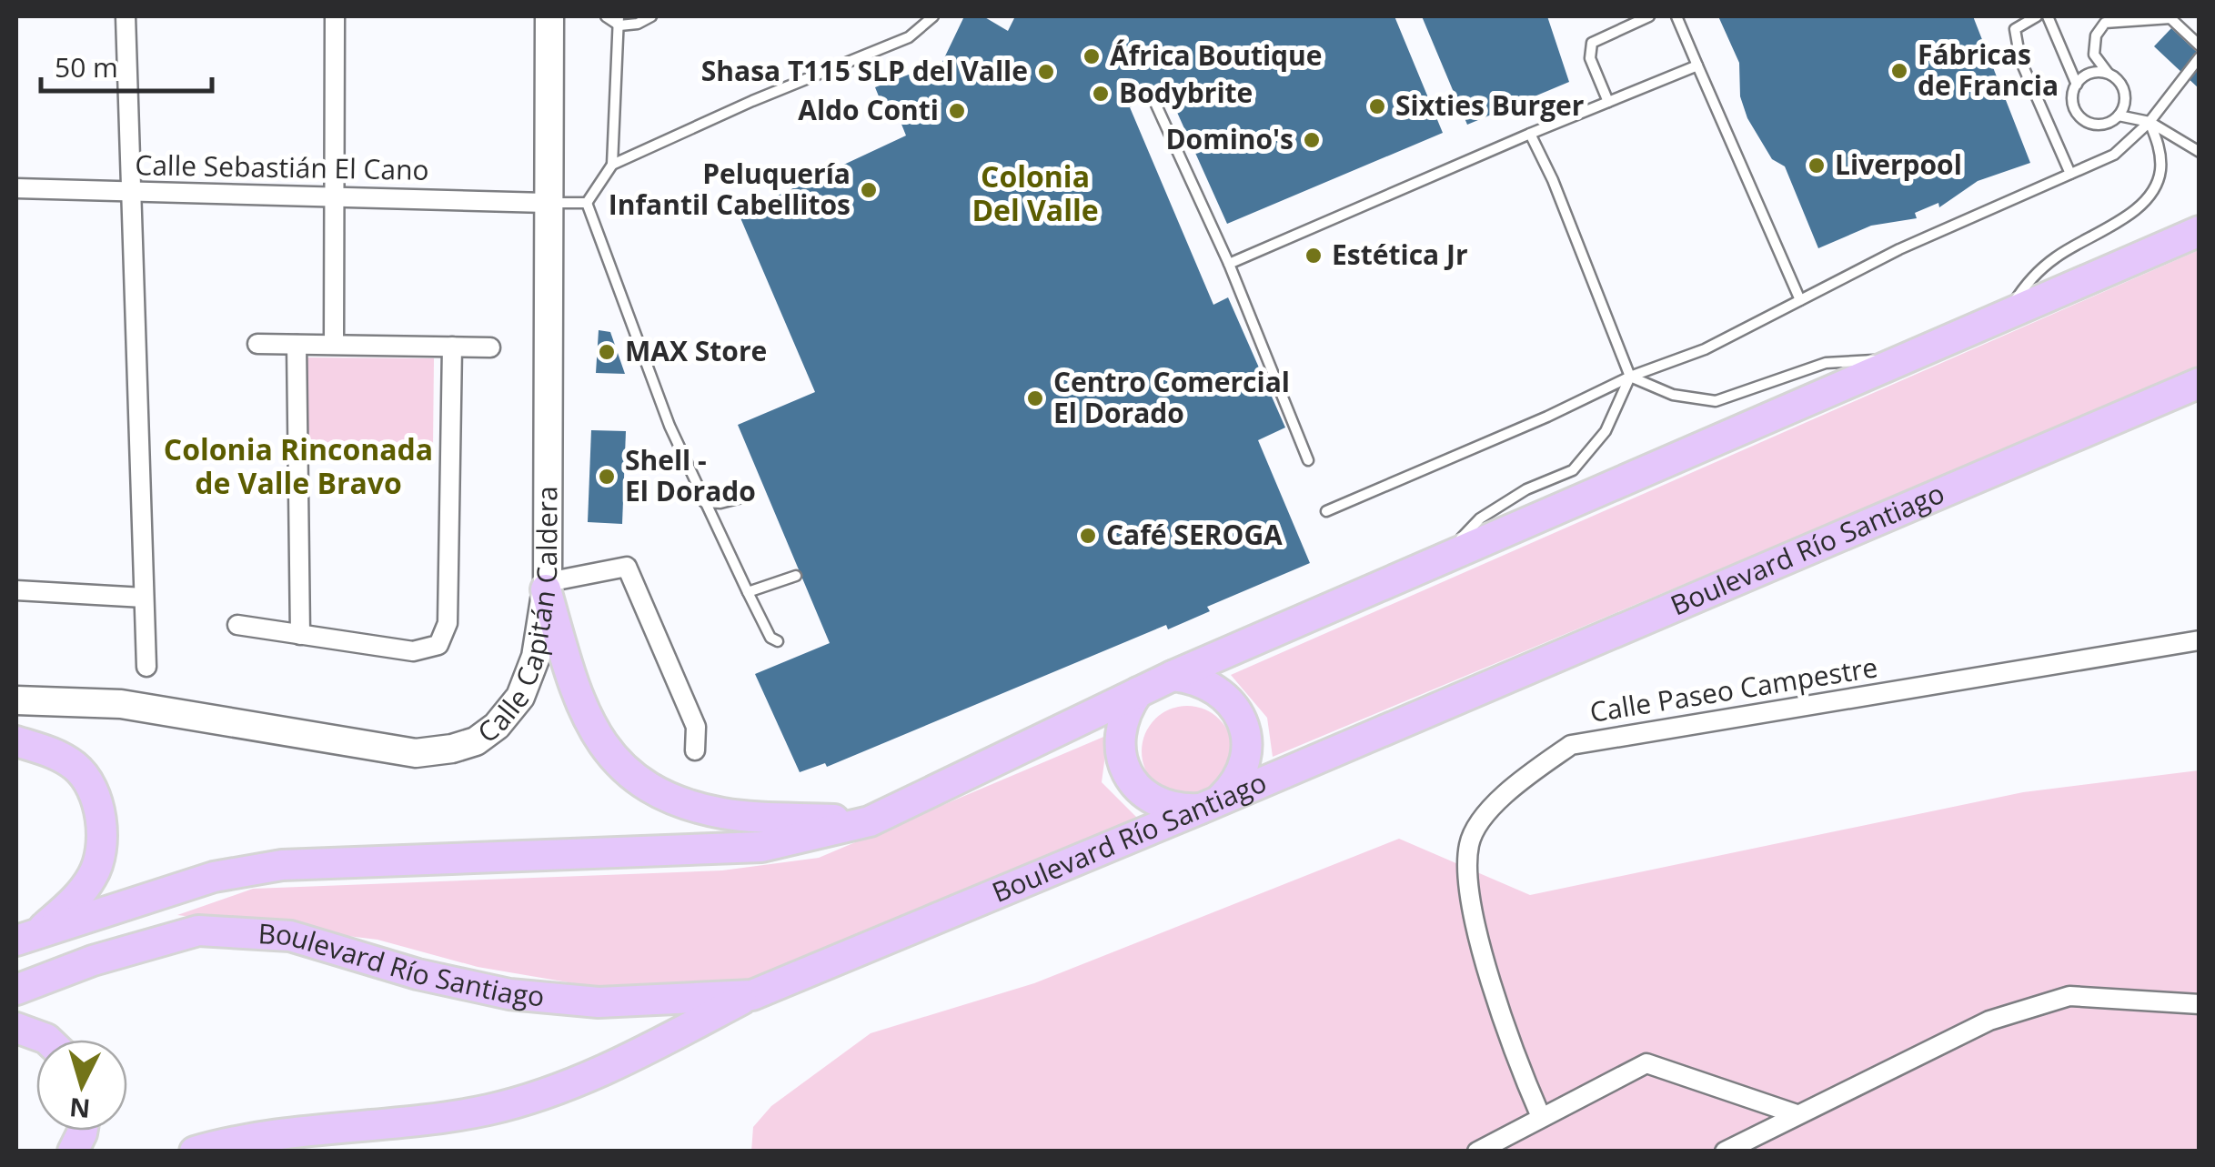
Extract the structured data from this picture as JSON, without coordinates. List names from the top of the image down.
{
  "streets": {
    "main road": ["Boulevard Río Santiago", "Calle Capitán Caldera"],
    "street": ["Calle Sebastián El Cano", "Calle Paseo Campestre"]
  },
  "crossings": [
    ["Calle Sebastián El Cano", "Calle Capitán Caldera"]
  ],
  "districts": ["Colonia Del Valle", "Colonia Rinconada de Valle Bravo"],
  "places": [
    "África Boutique",
    "Fábricas de Francia",
    "Shasa T115 SLP del Valle",
    "Bodybrite",
    "Sixties Burger",
    "Aldo Conti",
    "Domino's",
    "Liverpool",
    "Peluquería Infantil Cabellitos",
    "Estética Jr",
    "MAX Store",
    "Centro Comercial El Dorado",
    "Shell - El Dorado",
    "Café SEROGA"
  ],
  "scale_bar": "50 m",
  "north": "bottom"
}
